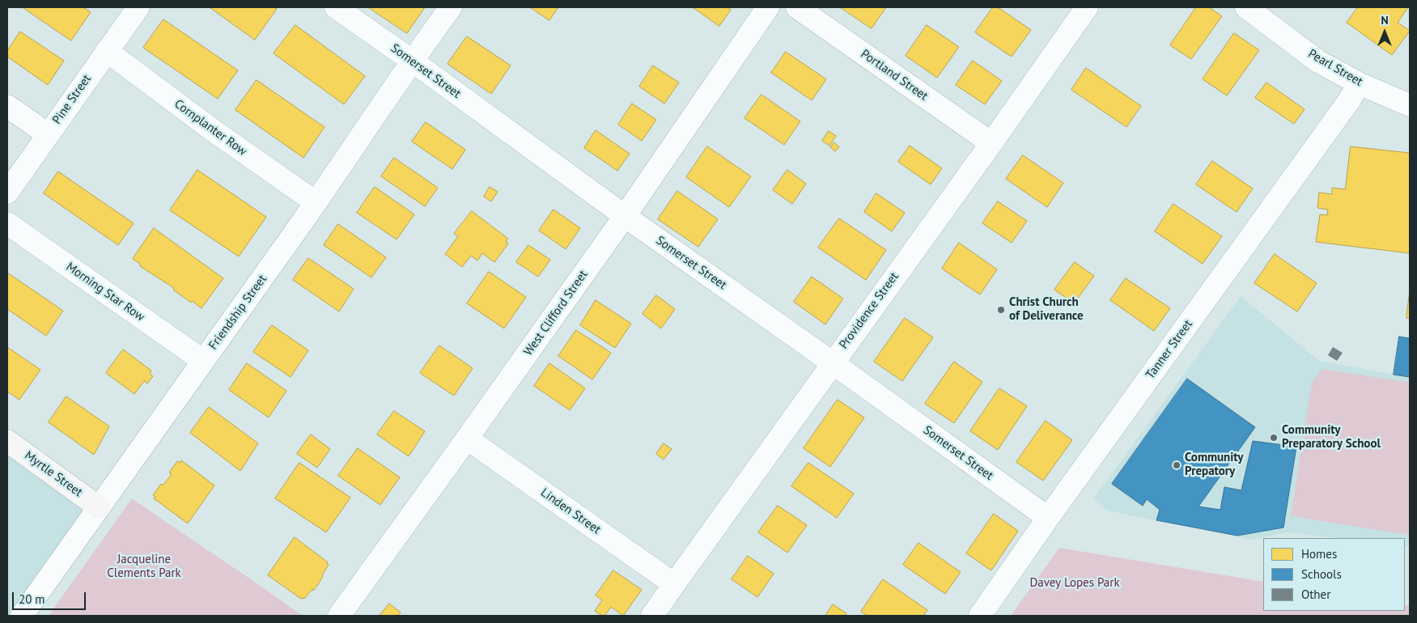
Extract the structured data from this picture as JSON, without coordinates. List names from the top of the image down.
{
  "streets": {
    "street": [
      "Pearl Street",
      "Somerset Street",
      "Portland Street",
      "Pine Street",
      "Cornplanter Row",
      "Morning Star Row",
      "Providence Street",
      "Friendship Street",
      "West Clifford Street",
      "Tanner Street",
      "Myrtle Street",
      "Linden Street"
    ]
  },
  "crossings": [
    ["Pearl Street", "Tanner Street"],
    ["Somerset Street", "Providence Street"],
    ["Somerset Street", "Friendship Street"],
    ["Somerset Street", "West Clifford Street"],
    ["Somerset Street", "Tanner Street"],
    ["Portland Street", "Providence Street"],
    ["Pine Street", "Cornplanter Row"],
    ["Cornplanter Row", "Friendship Street"],
    ["Morning Star Row", "Friendship Street"],
    ["Providence Street", "Linden Street"],
    ["Friendship Street", "Myrtle Street"],
    ["West Clifford Street", "Linden Street"]
  ],
  "parks": ["Jacqueline Clements Park", "Davey Lopes Park"],
  "places": ["Christ Church of Deliverance", "Community Preparatory School", "Community Prepatory"],
  "legend": ["Homes", "Schools", "Other"],
  "scale_bar": "20 m",
  "north": "top"
}
